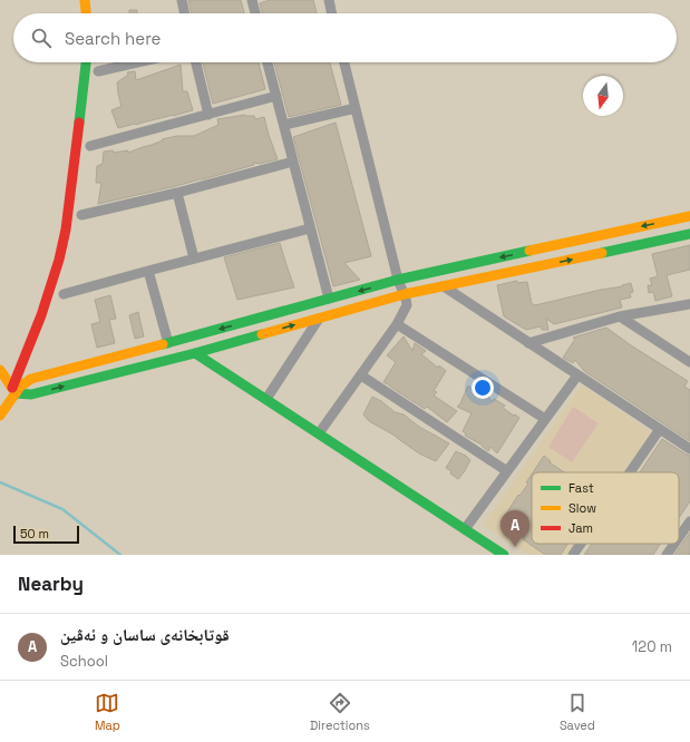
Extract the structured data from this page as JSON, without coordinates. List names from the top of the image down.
{
  "legend": ["Fast", "Slow", "Jam"],
  "scale_bar": "50 m",
  "north": "bottom",
  "page": {
    "search": "Search here",
    "pins": "A",
    "scale": "50 m",
    "heading": "Nearby",
    "list": [
      {
        "mark": "A",
        "name": "قوتابخانەی ساسان و ئەڤین",
        "note": "School",
        "value": "120 m"
      }
    ],
    "nav": ["Map", "Directions", "Saved"]
  }
}
